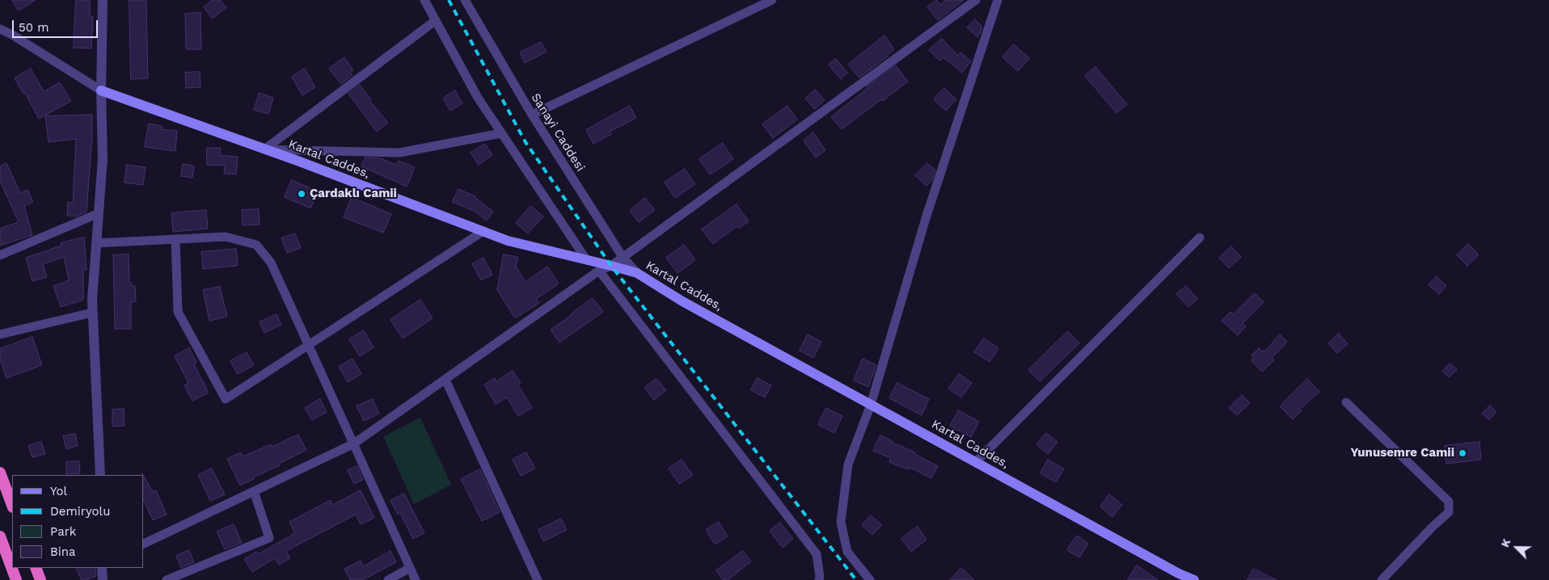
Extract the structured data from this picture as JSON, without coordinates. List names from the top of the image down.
{
  "streets": {
    "main road": ["Kartal Caddes,"],
    "street": ["Sanayi Caddesi"]
  },
  "crossings": [
    ["Sanayi Caddesi", "Kartal Caddes,"]
  ],
  "places": ["Çardaklı Camii", "Yunusemre Camii"],
  "legend": [
    "Yol",
    "Demiryolu",
    "Park",
    "Bina"
  ],
  "scale_bar": "50 m",
  "north": "top left"
}
